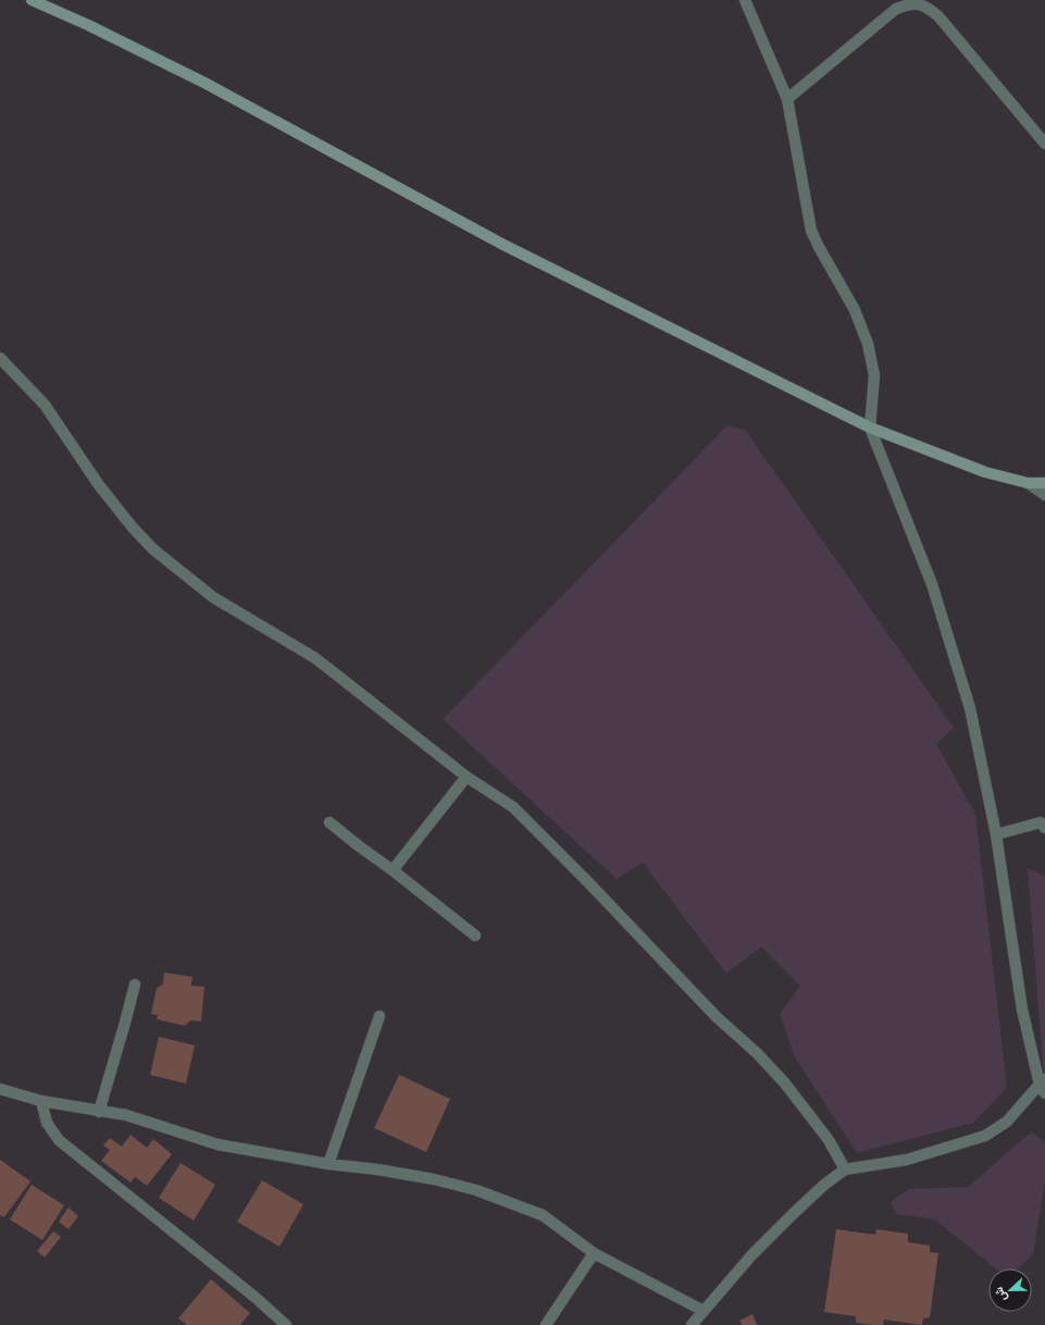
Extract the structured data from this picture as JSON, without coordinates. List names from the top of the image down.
{
  "north": "left"
}
